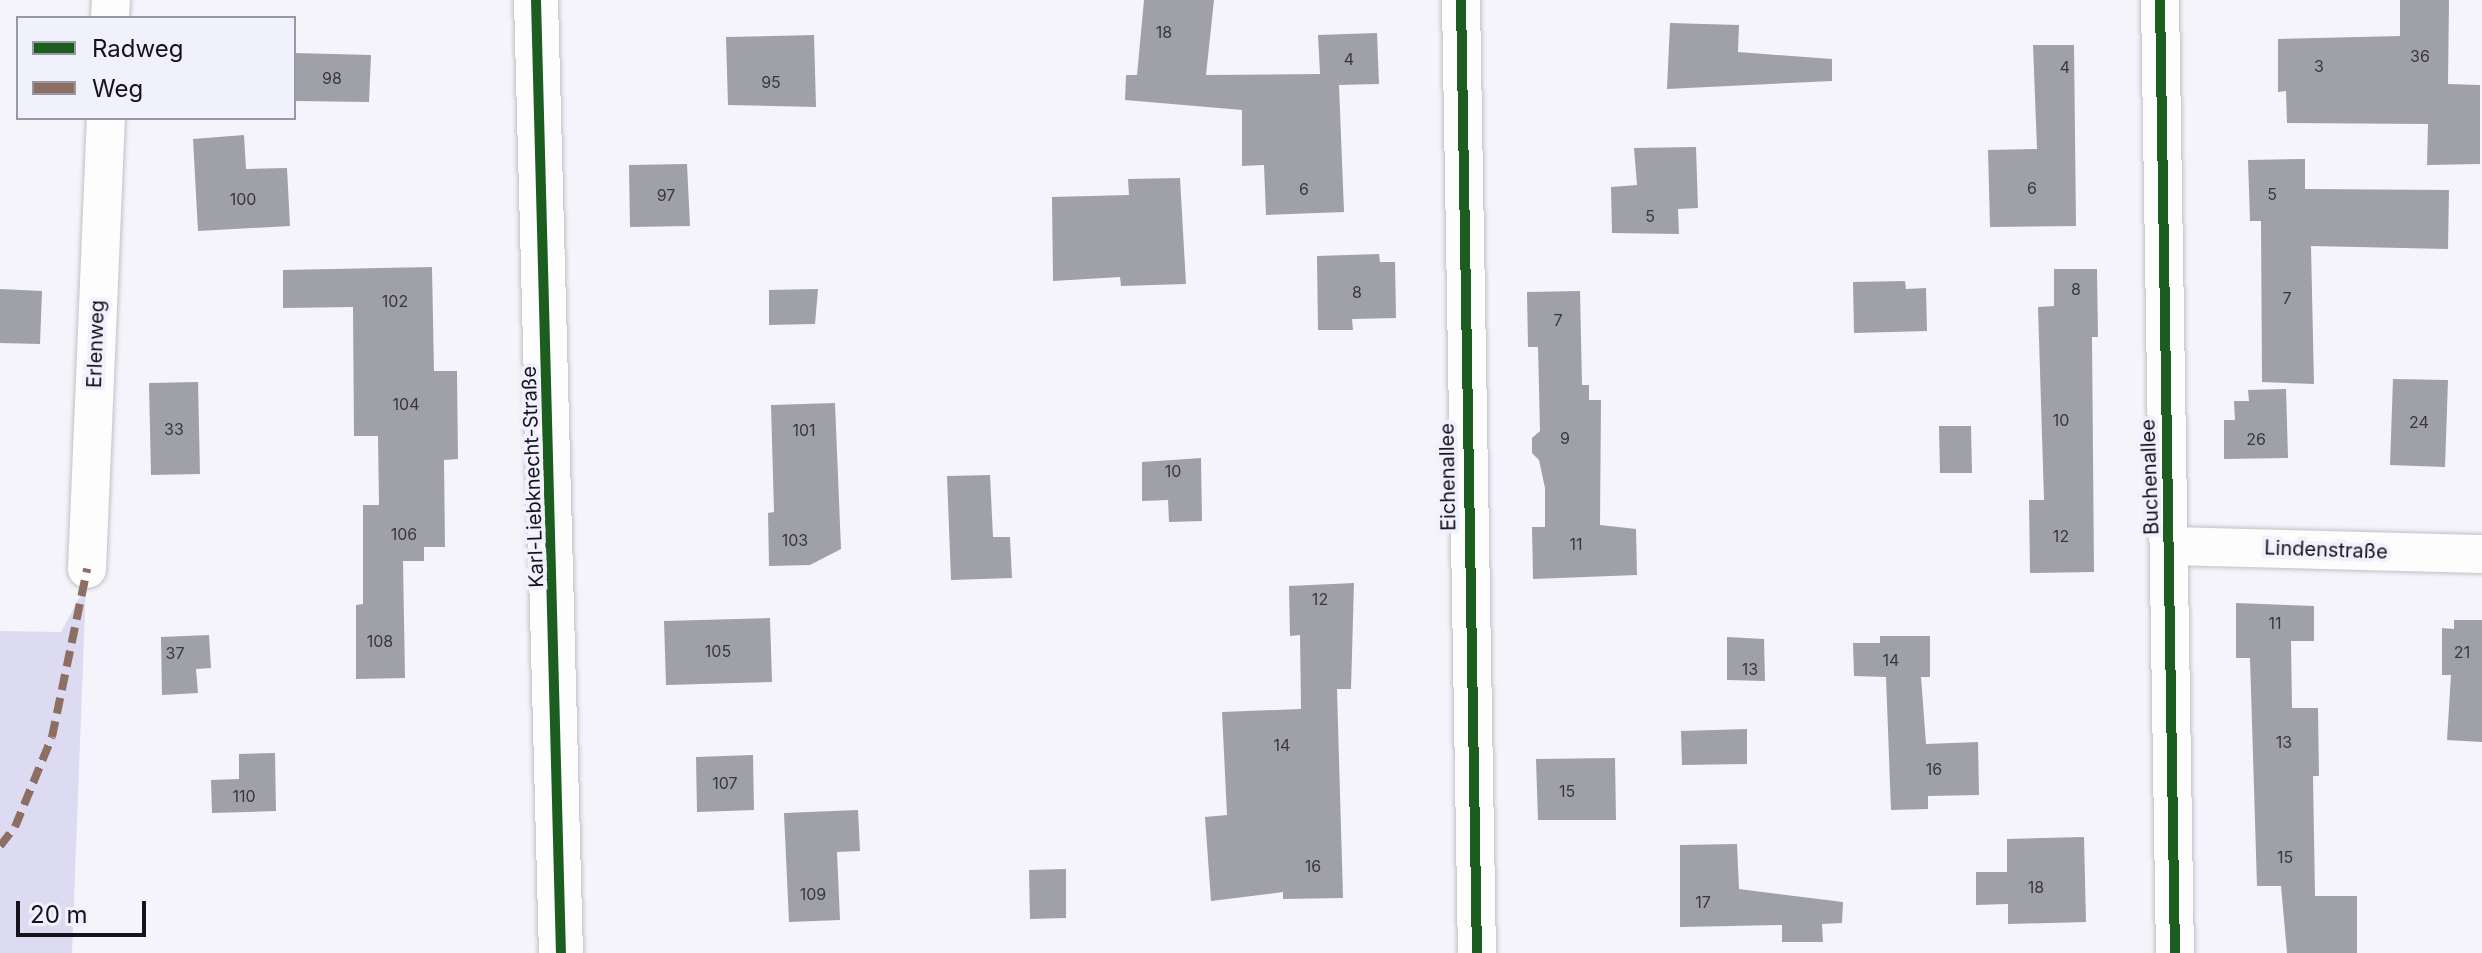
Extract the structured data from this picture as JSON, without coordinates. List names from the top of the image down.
{
  "streets": {
    "street": [
      "Erlenweg",
      "Karl-Liebknecht-Straße",
      "Eichenallee",
      "Buchenallee",
      "Lindenstraße"
    ]
  },
  "crossings": [
    ["Buchenallee", "Lindenstraße"]
  ],
  "house_numbers": [
    "18",
    "36",
    "4",
    "3",
    "4",
    "98",
    "95",
    "6",
    "6",
    "5",
    "97",
    "100",
    "5",
    "8",
    "8",
    "7",
    "102",
    "7",
    "104",
    "10",
    "24",
    "33",
    "101",
    "9",
    "26",
    "10",
    "106",
    "12",
    "103",
    "11",
    "12",
    "11",
    "108",
    "105",
    "21",
    "37",
    "14",
    "13",
    "13",
    "14",
    "16",
    "107",
    "15",
    "110",
    "15",
    "16",
    "18",
    "109",
    "17"
  ],
  "legend": ["Radweg", "Weg"],
  "scale_bar": "20 m"
}
